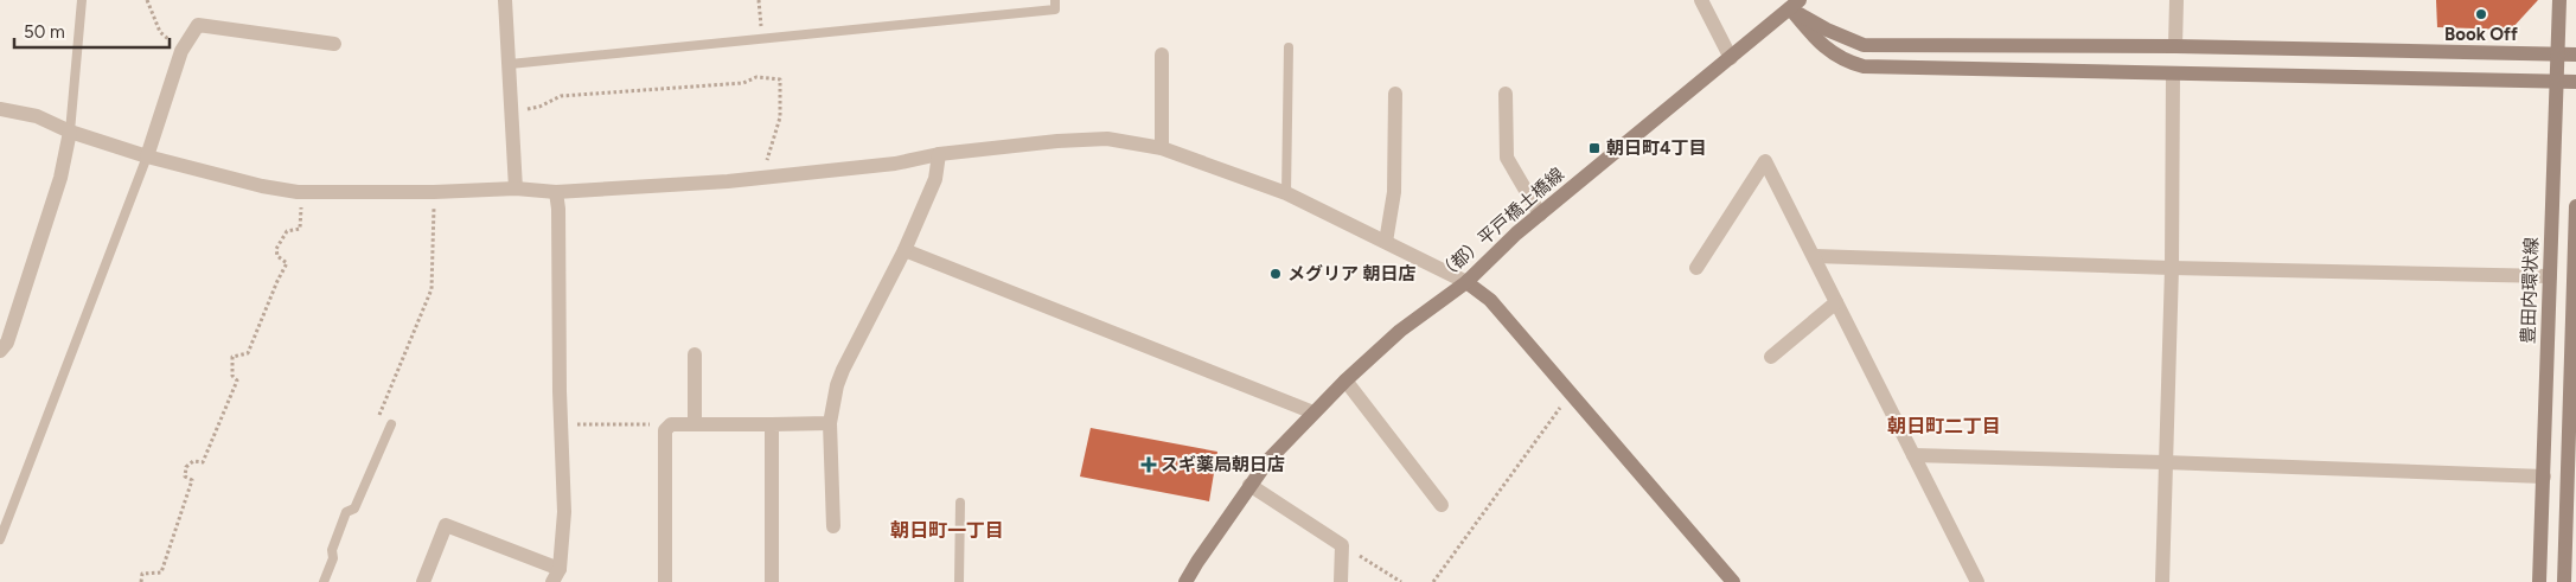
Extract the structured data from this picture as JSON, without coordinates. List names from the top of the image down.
{
  "streets": {
    "street": ["（都）平戸橋土橋線", "豊田内環状線"]
  },
  "districts": ["朝日町二丁目", "朝日町一丁目"],
  "places": {
    "other": ["Book Off", "メグリア 朝日店"],
    "transit": ["朝日町4丁目"],
    "health": ["スギ薬局朝日店"]
  },
  "scale_bar": "50 m"
}
